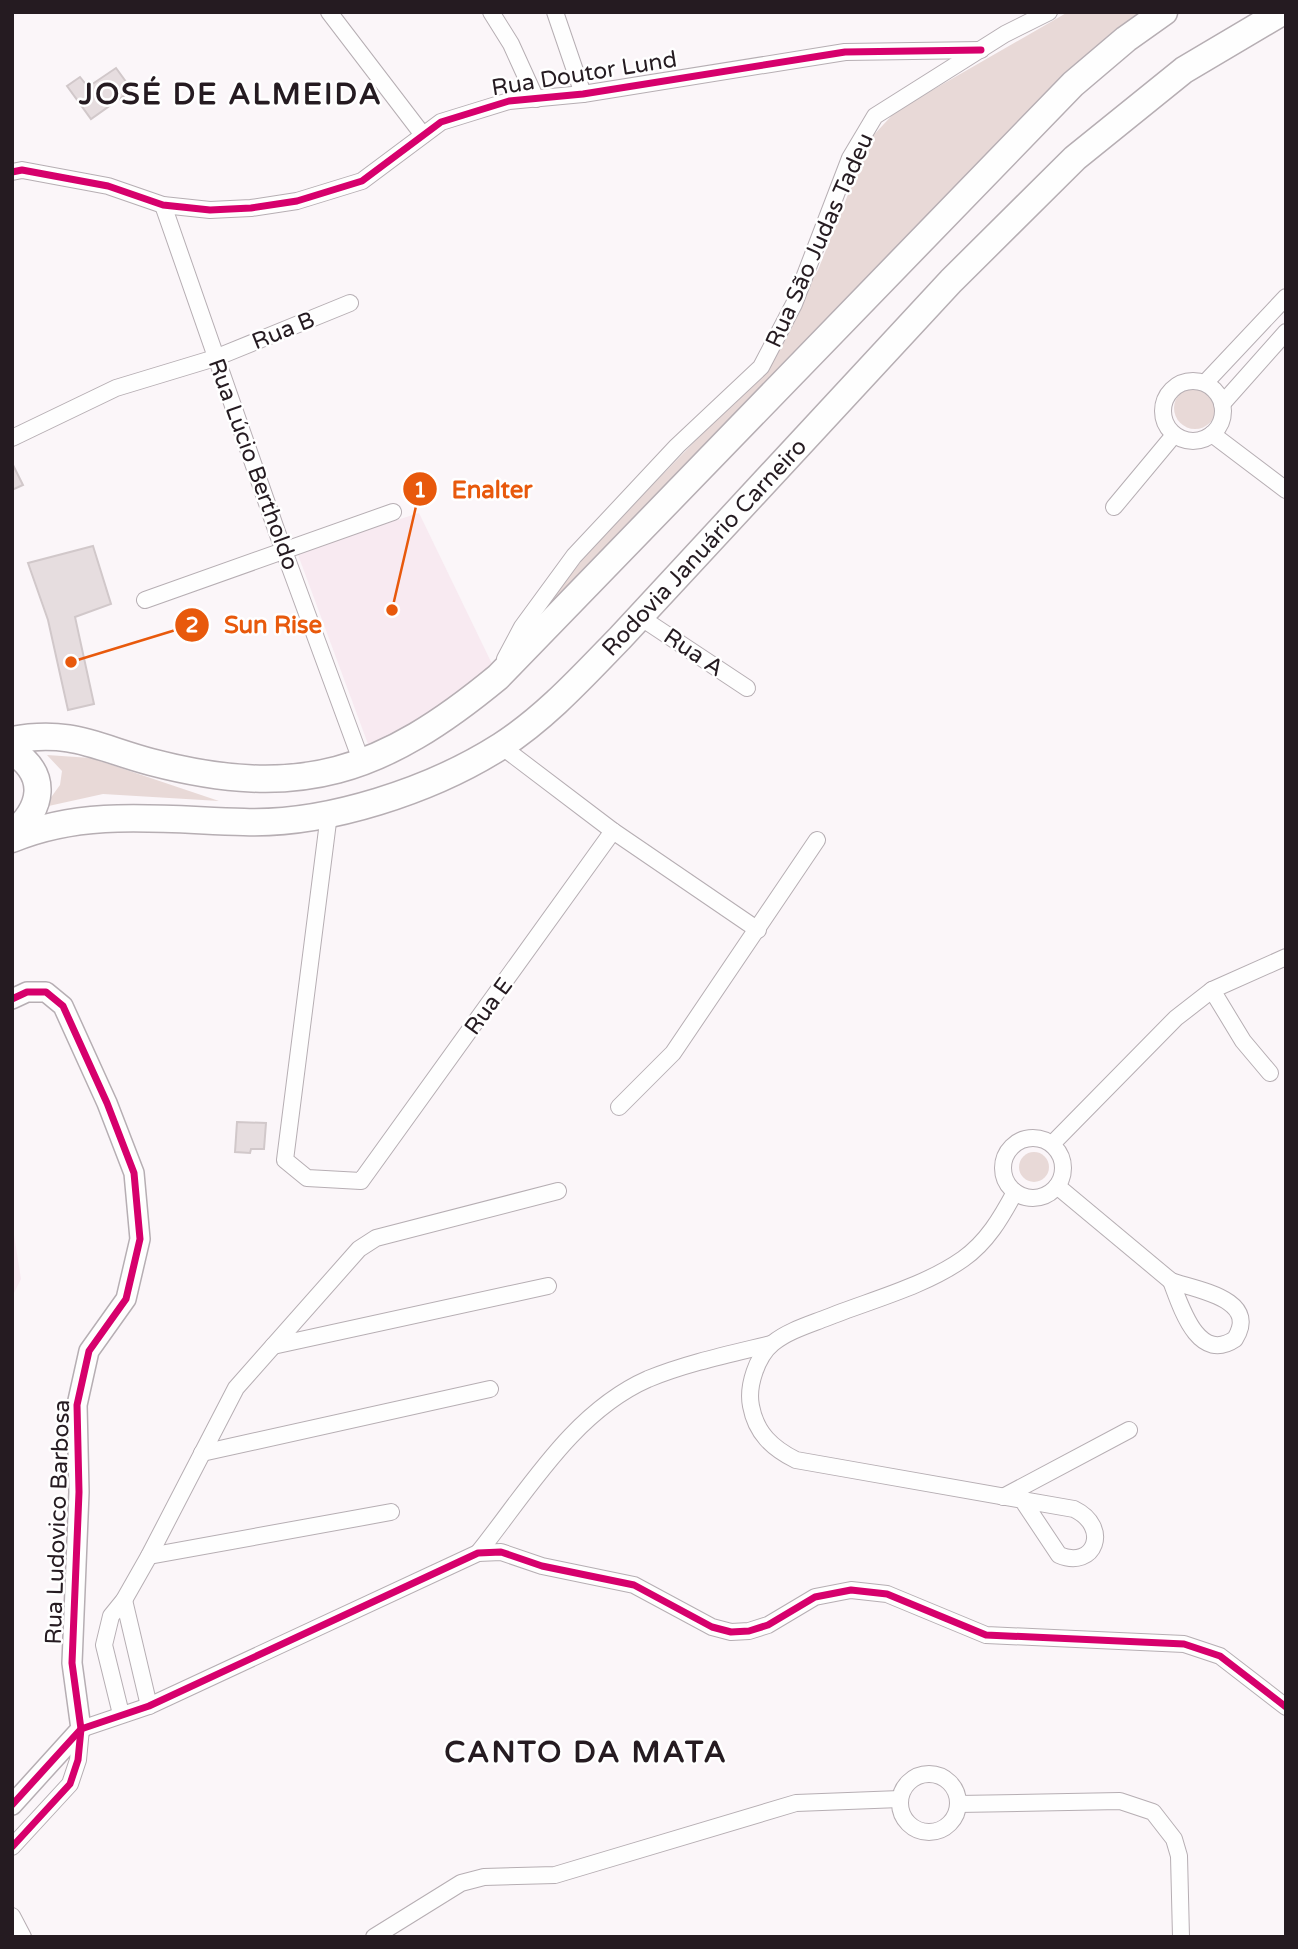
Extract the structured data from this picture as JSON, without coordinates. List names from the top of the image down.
{
  "streets": {
    "highway": ["Rodovia Januário Carneiro"],
    "street": [
      "Rua Doutor Lund",
      "Rua São Judas Tadeu",
      "Rua B",
      "Rua Lúcio Bertholdo",
      "Rua A",
      "Rua E",
      "Rua Ludovico Barbosa"
    ]
  },
  "crossings": [
    ["Rua Doutor Lund", "Rua São Judas Tadeu"],
    ["Rua Doutor Lund", "Rua Lúcio Bertholdo"],
    ["Rua B", "Rua Lúcio Bertholdo"],
    ["Rodovia Januário Carneiro", "Rua A"],
    ["Rodovia Januário Carneiro", "Rua E"]
  ],
  "districts": ["JOSÉ DE ALMEIDA", "CANTO DA MATA"],
  "places": ["Enalter", "Sun Rise"]
}
